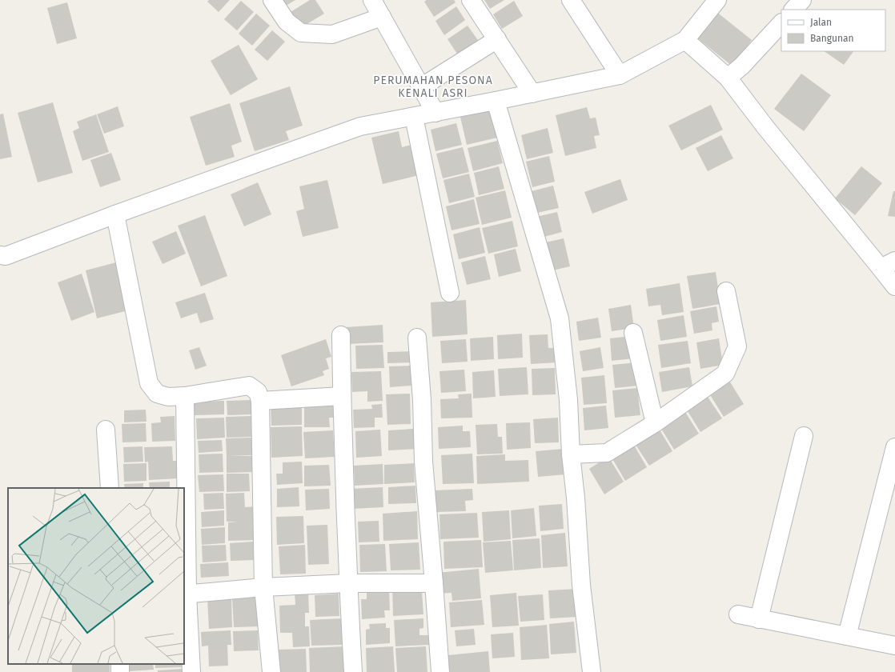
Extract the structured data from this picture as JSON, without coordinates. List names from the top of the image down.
{
  "districts": ["PERUMAHAN PESONA KENALI ASRI"],
  "legend": ["Jalan", "Bangunan"]
}
